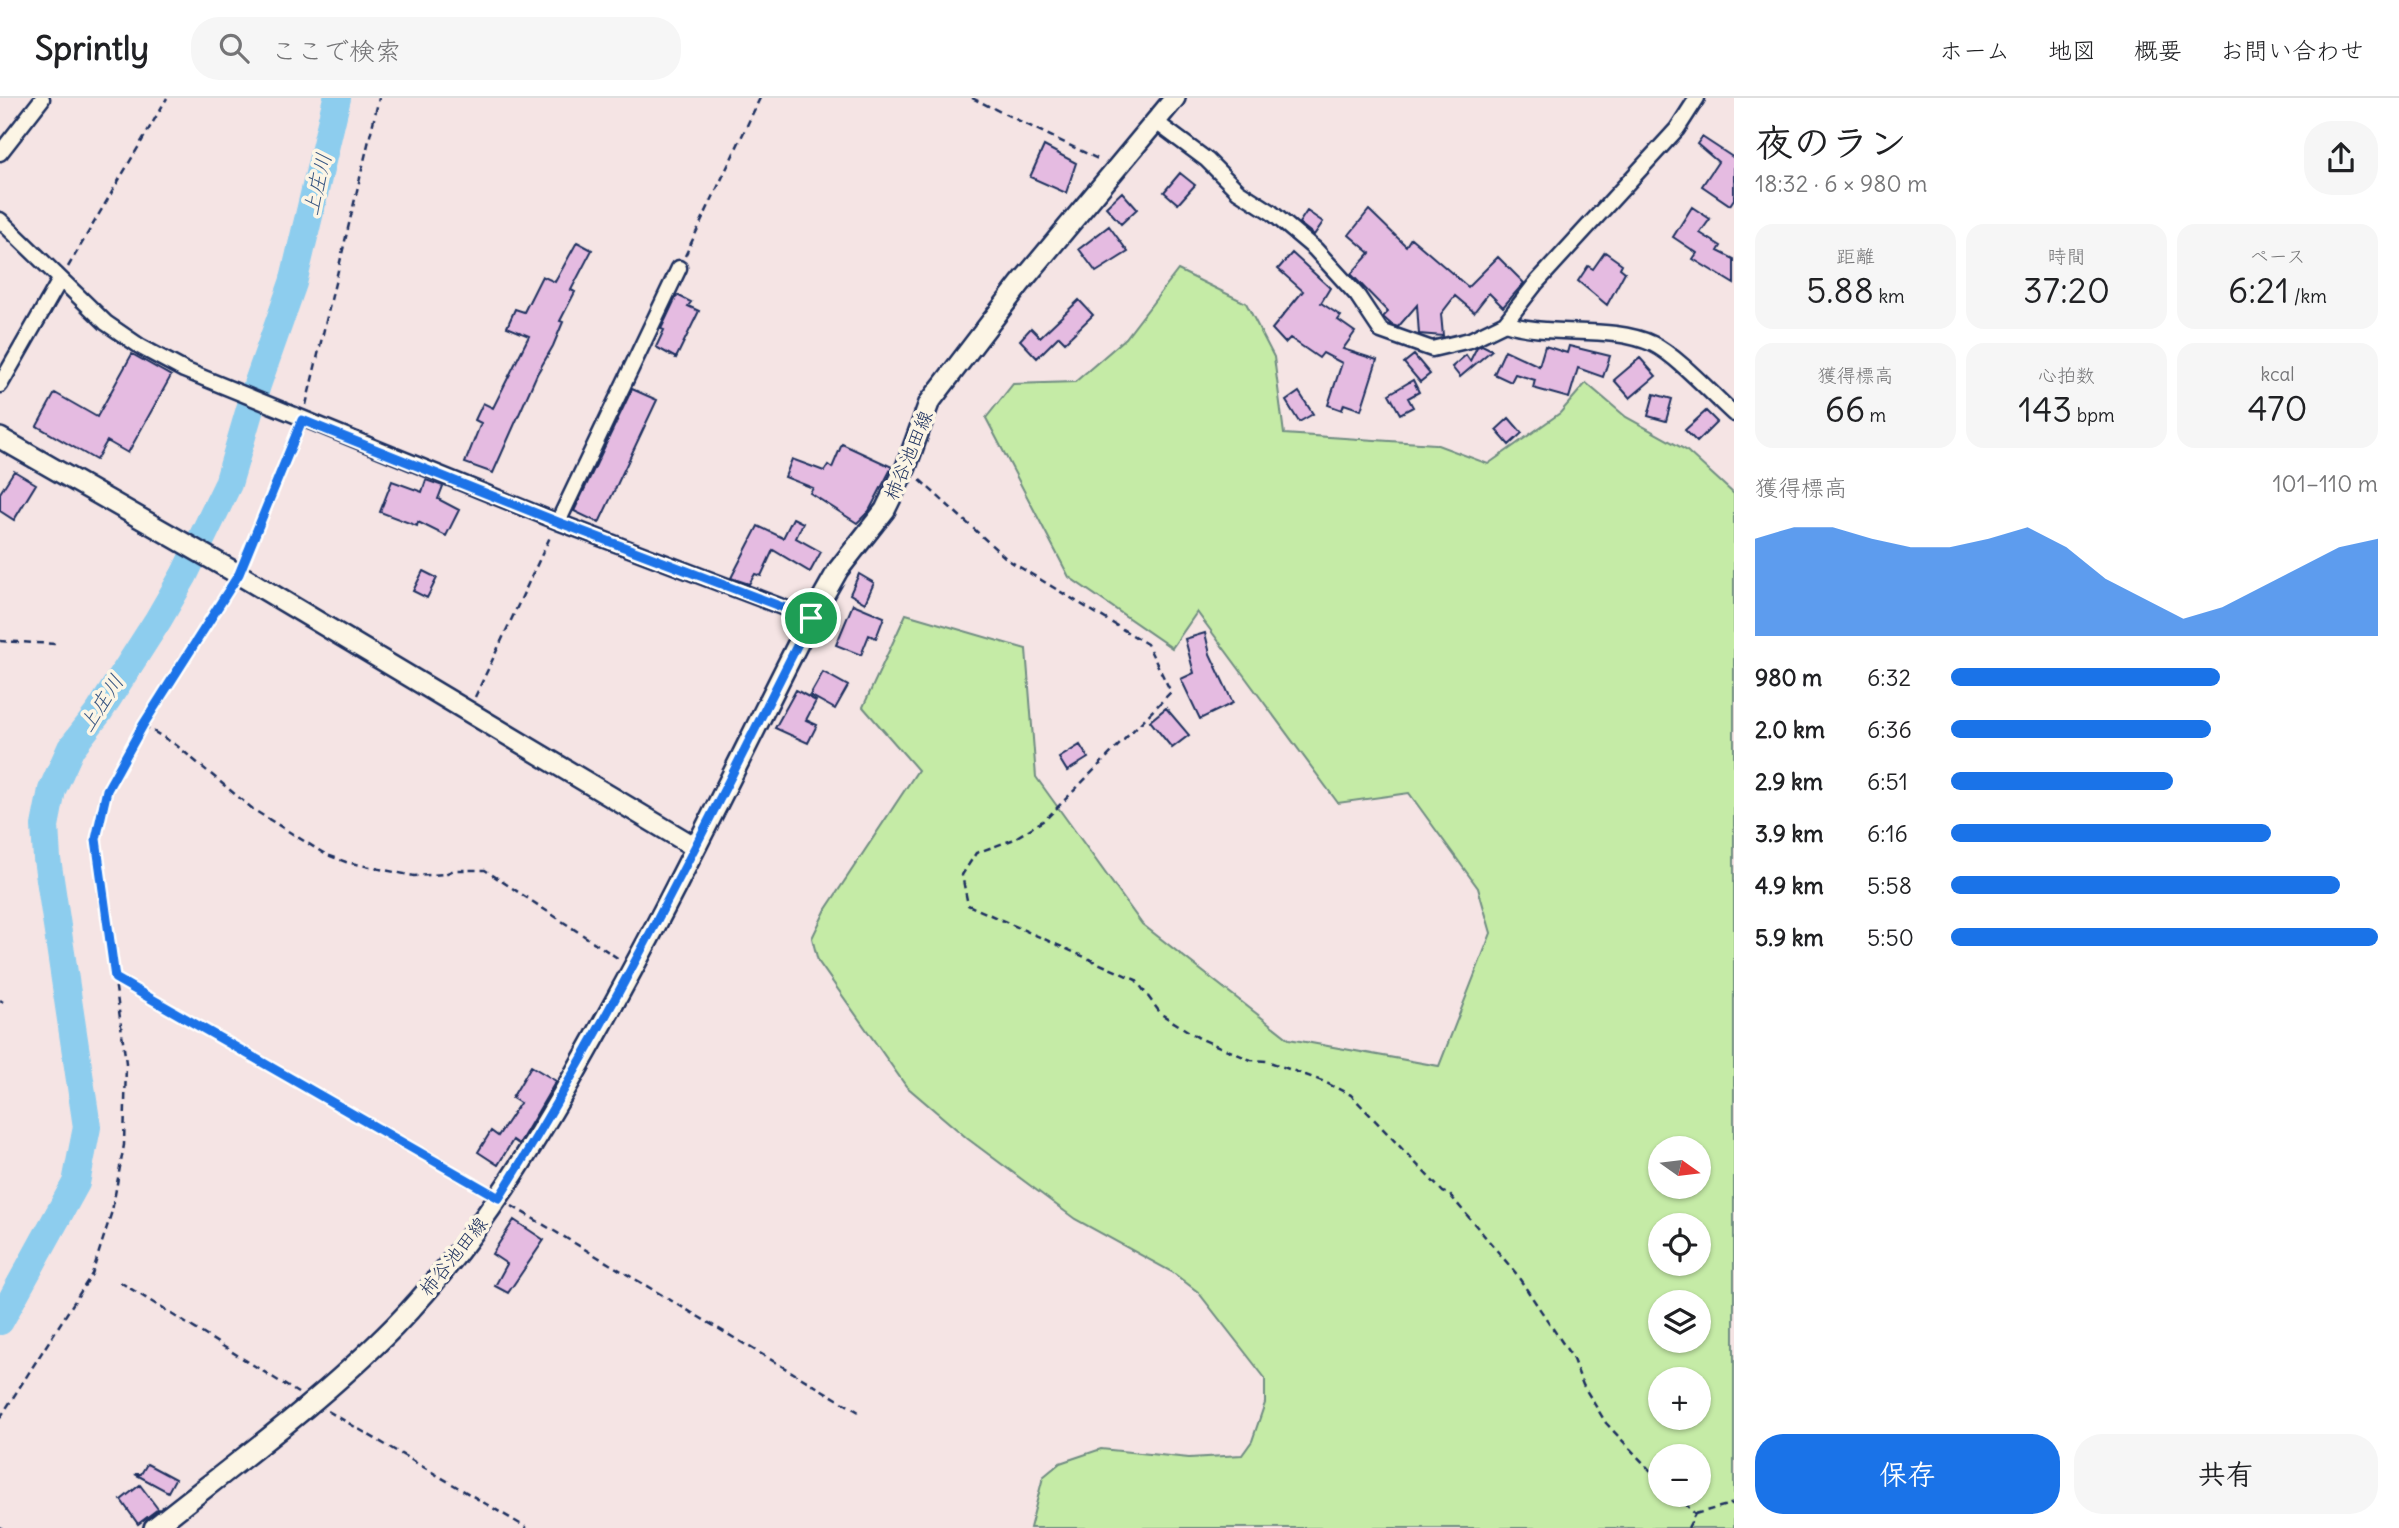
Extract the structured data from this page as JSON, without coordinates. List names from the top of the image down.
{
  "streets": {
    "main road": ["柿谷池田線"]
  },
  "water": ["上庄川"],
  "north": "right",
  "page": {
    "header": "Sprintly",
    "search": "ここで検索",
    "nav": [
      "ホーム",
      "地図",
      "概要",
      "お問い合わせ"
    ],
    "heading": ["夜のラン", "18:32 · 6 × 980 m"],
    "stats": [
      ["距離", "5.88 km"],
      ["時間", "37:20"],
      ["ペース", "6:21 /km"],
      ["獲得標高", "66 m"],
      ["心拍数", "143 bpm"],
      ["kcal", "470"]
    ],
    "chart": ["獲得標高", "101–110 m"],
    "list": [
      {
        "name": "980 m",
        "note": "6:32"
      },
      {
        "name": "2.0 km",
        "note": "6:36"
      },
      {
        "name": "2.9 km",
        "note": "6:51"
      },
      {
        "name": "3.9 km",
        "note": "6:16"
      },
      {
        "name": "4.9 km",
        "note": "5:58"
      },
      {
        "name": "5.9 km",
        "note": "5:50"
      }
    ],
    "map_buttons": ["+", "−"],
    "buttons": ["保存", "共有"]
  }
}
